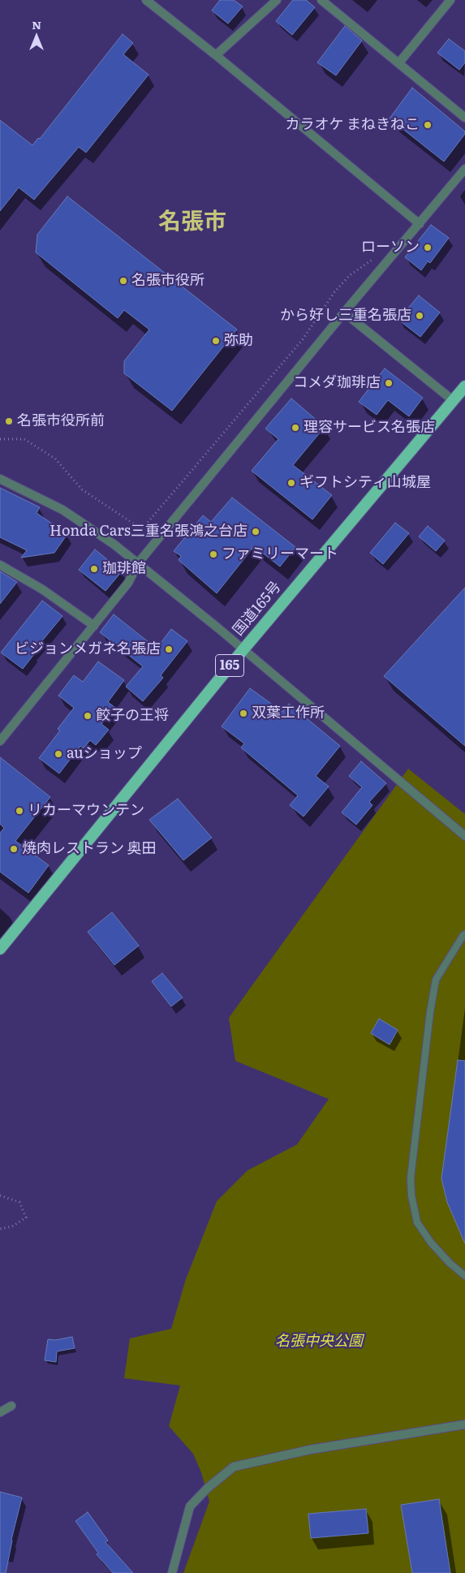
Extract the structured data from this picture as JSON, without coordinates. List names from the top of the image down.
{
  "streets": {
    "highway": ["国道165号", "165"]
  },
  "districts": ["名張市"],
  "parks": ["名張中央公園"],
  "places": [
    "カラオケ まねきねこ",
    "ローソン",
    "名張市役所",
    "から好し三重名張店",
    "弥助",
    "コメダ珈琲店",
    "名張市役所前",
    "理容サービス名張店",
    "ギフトシティ山城屋",
    "Honda Cars三重名張鴻之台店",
    "ファミリーマート",
    "珈琲館",
    "ビジョンメガネ名張店",
    "双葉工作所",
    "餃子の王将",
    "auショップ",
    "リカーマウンテン",
    "焼肉レストラン 奥田"
  ],
  "north": "top"
}
